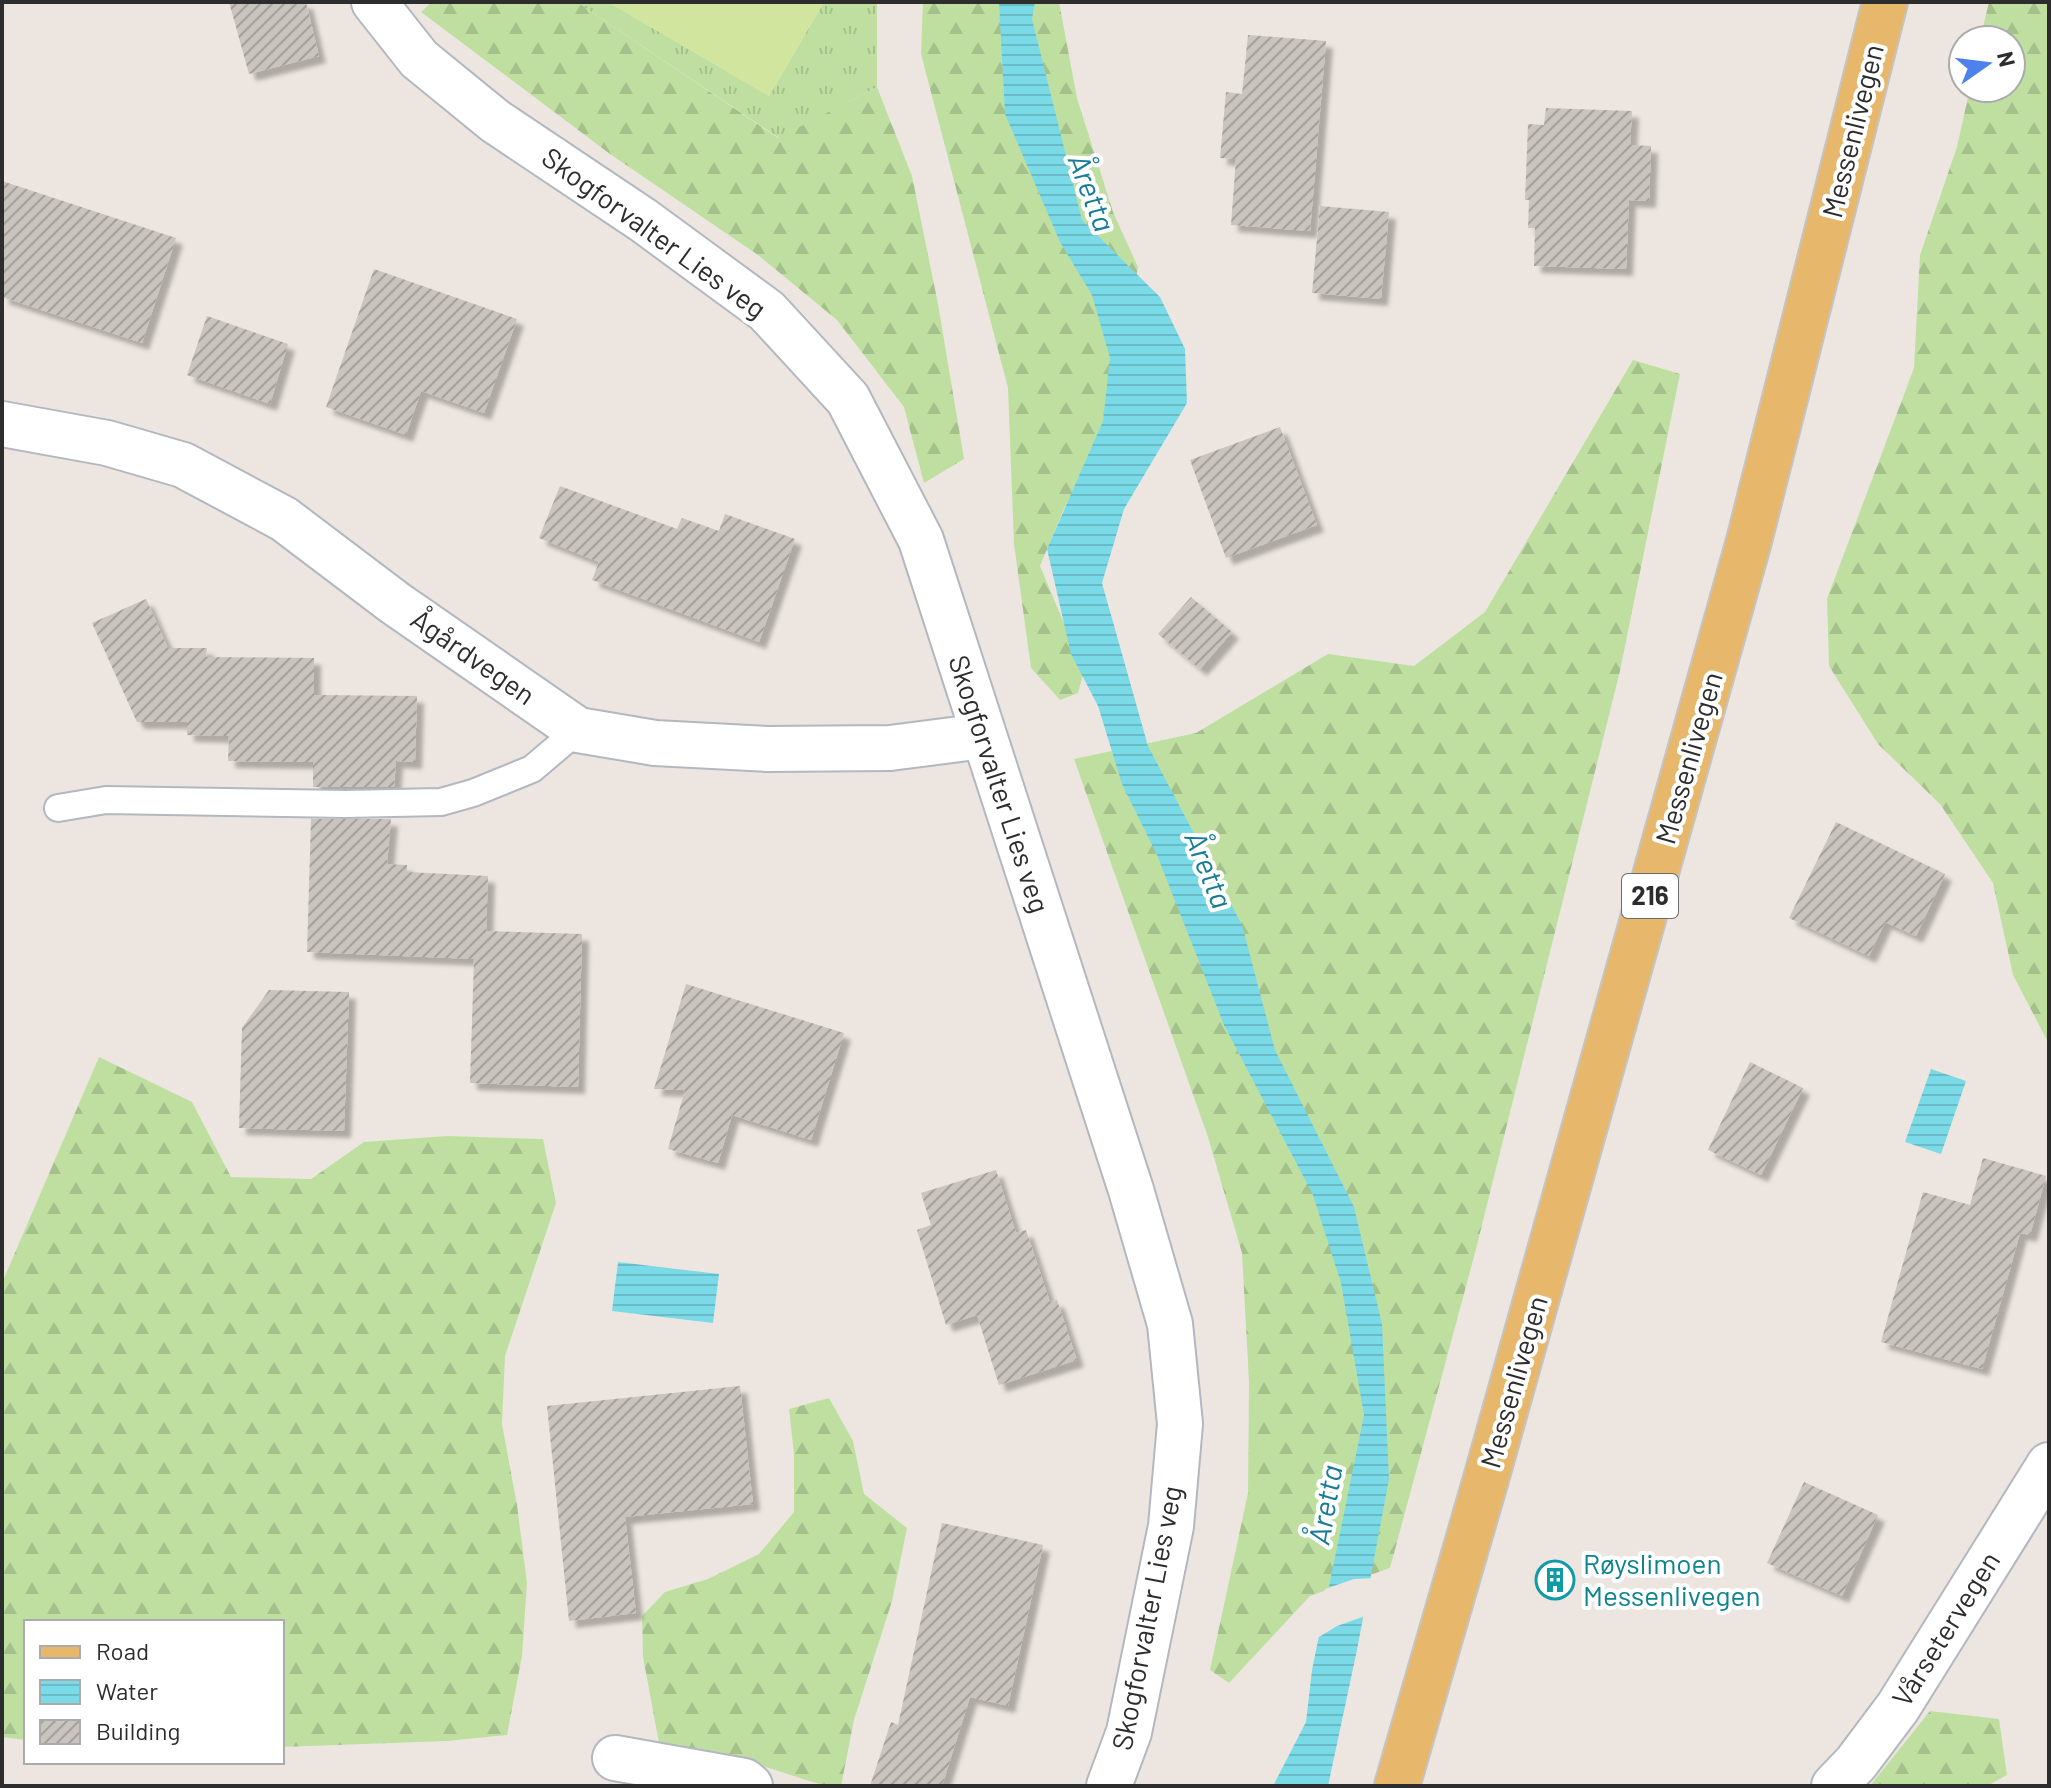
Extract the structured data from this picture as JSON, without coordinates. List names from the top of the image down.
{
  "streets": {
    "main road": ["Messenlivegen", "216"],
    "street": ["Skogforvalter Lies veg", "Ågårdvegen", "Vårsetervegen"]
  },
  "crossings": [
    ["Skogforvalter Lies veg", "Ågårdvegen"]
  ],
  "water": ["Åretta"],
  "places": {
    "building": ["Røyslimoen Messenlivegen"]
  },
  "legend": ["Road", "Water", "Building"],
  "north": "right"
}
